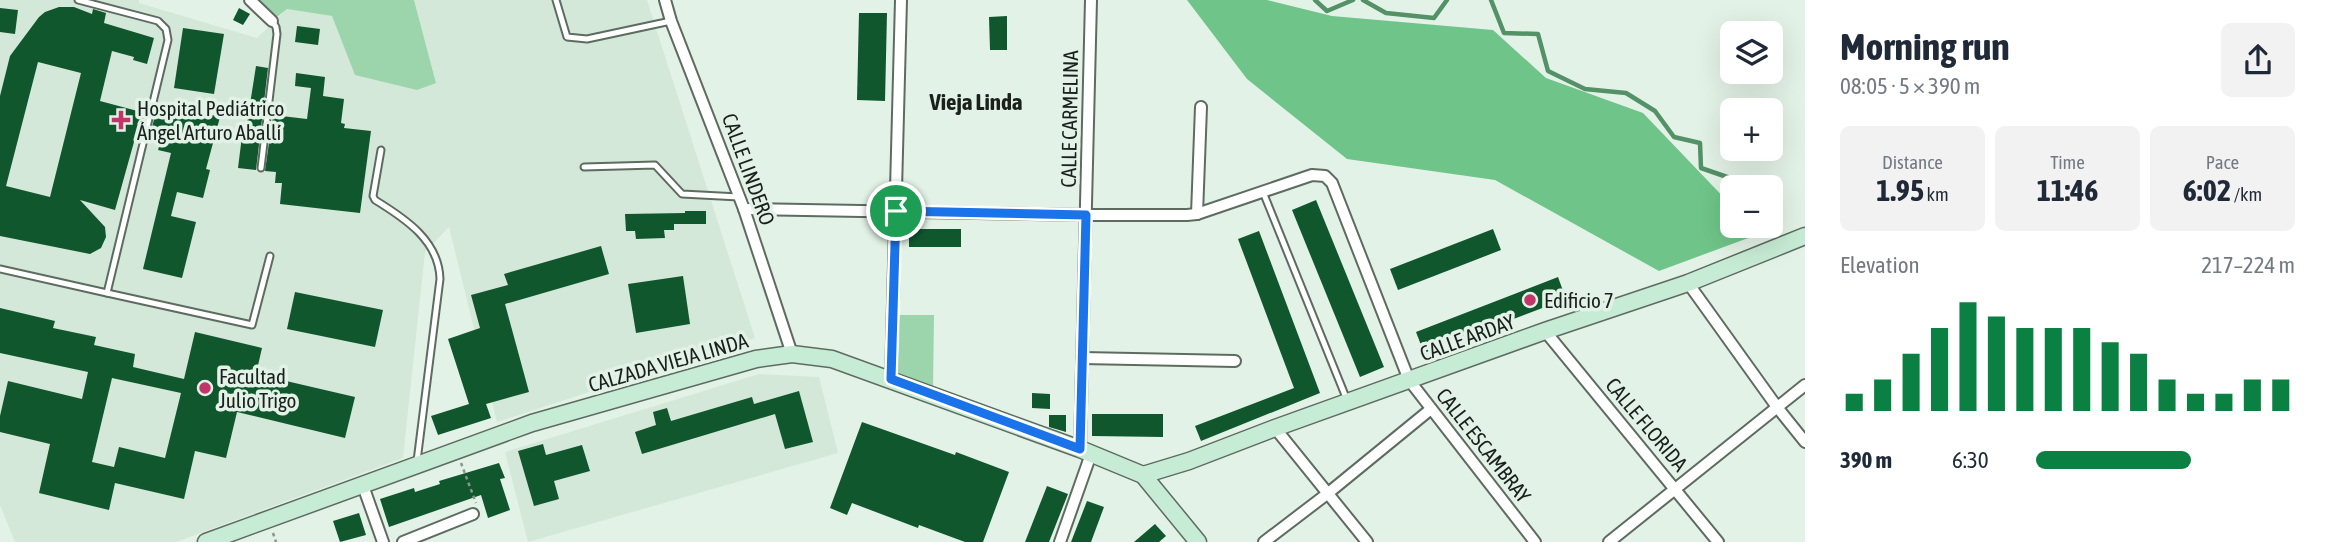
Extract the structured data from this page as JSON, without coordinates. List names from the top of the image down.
{
  "streets": {
    "street": [
      "CALLE CARMELINA",
      "CALLE LINDERO",
      "CALLE ARDAY",
      "CALZADA VIEJA LINDA",
      "CALLE FLORIDA",
      "CALLE ESCAMBRAY"
    ]
  },
  "crossings": [
    ["CALLE CARMELINA", "CALZADA VIEJA LINDA"],
    ["CALLE LINDERO", "CALZADA VIEJA LINDA"],
    ["CALLE ARDAY", "CALZADA VIEJA LINDA"],
    ["CALLE ARDAY", "CALLE FLORIDA"],
    ["CALLE ARDAY", "CALLE ESCAMBRAY"]
  ],
  "districts": ["Vieja Linda"],
  "places": {
    "health": ["Hospital Pediátrico Ángel Arturo Aballí"],
    "other": ["Edificio 7", "Facultad Julio Trigo"]
  },
  "page": {
    "heading": ["Morning run", "08:05 · 5 × 390 m"],
    "map_buttons": ["+", "−"],
    "stats": [
      ["Distance", "1.95 km"],
      ["Time", "11:46"],
      ["Pace", "6:02 /km"]
    ],
    "chart": ["Elevation", "217–224 m"],
    "list": [
      {
        "name": "390 m",
        "note": "6:30"
      }
    ]
  }
}
